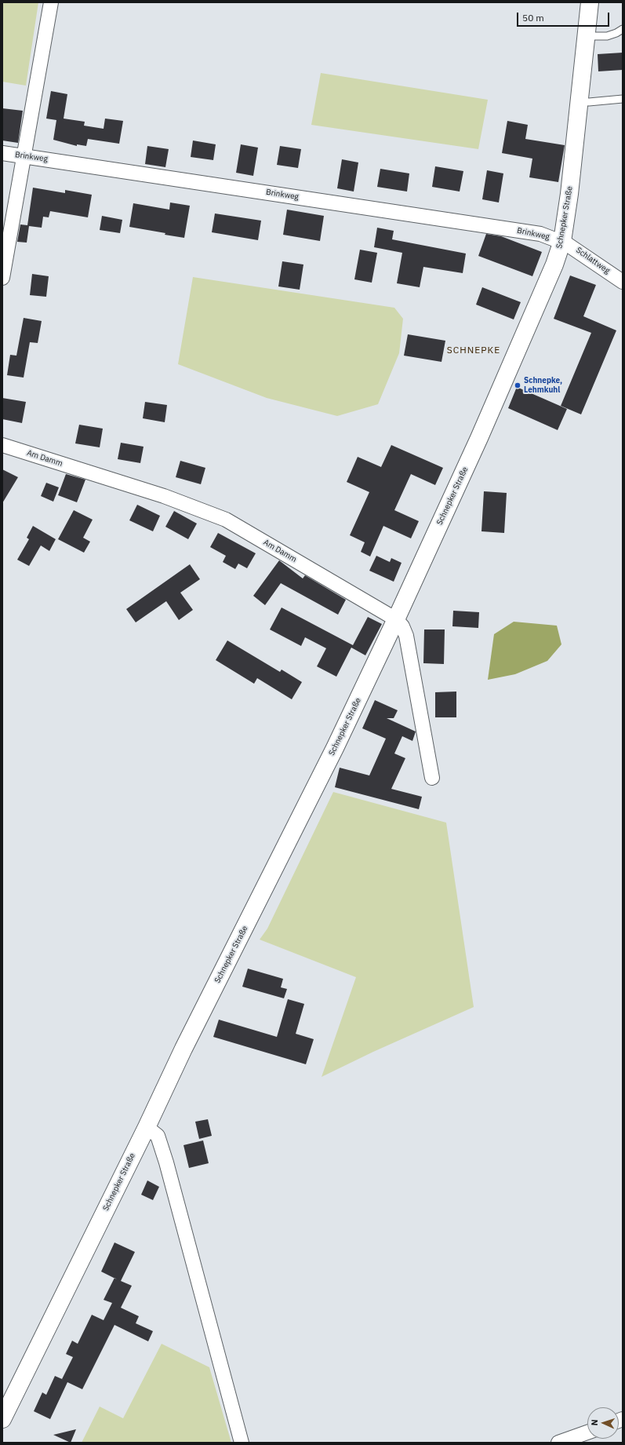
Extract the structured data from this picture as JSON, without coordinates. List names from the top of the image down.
{
  "streets": {
    "main road": ["Schnepker Straße"],
    "street": ["Brinkweg", "Schlattweg", "Am Damm"]
  },
  "crossings": [
    ["Brinkweg", "Schnepker Straße"],
    ["Brinkweg", "Schlattweg"],
    ["Schnepker Straße", "Schlattweg"],
    ["Schnepker Straße", "Am Damm"]
  ],
  "districts": ["SCHNEPKE"],
  "places": ["Schnepke, Lehmkuhl"],
  "scale_bar": "50 m",
  "north": "left"
}
